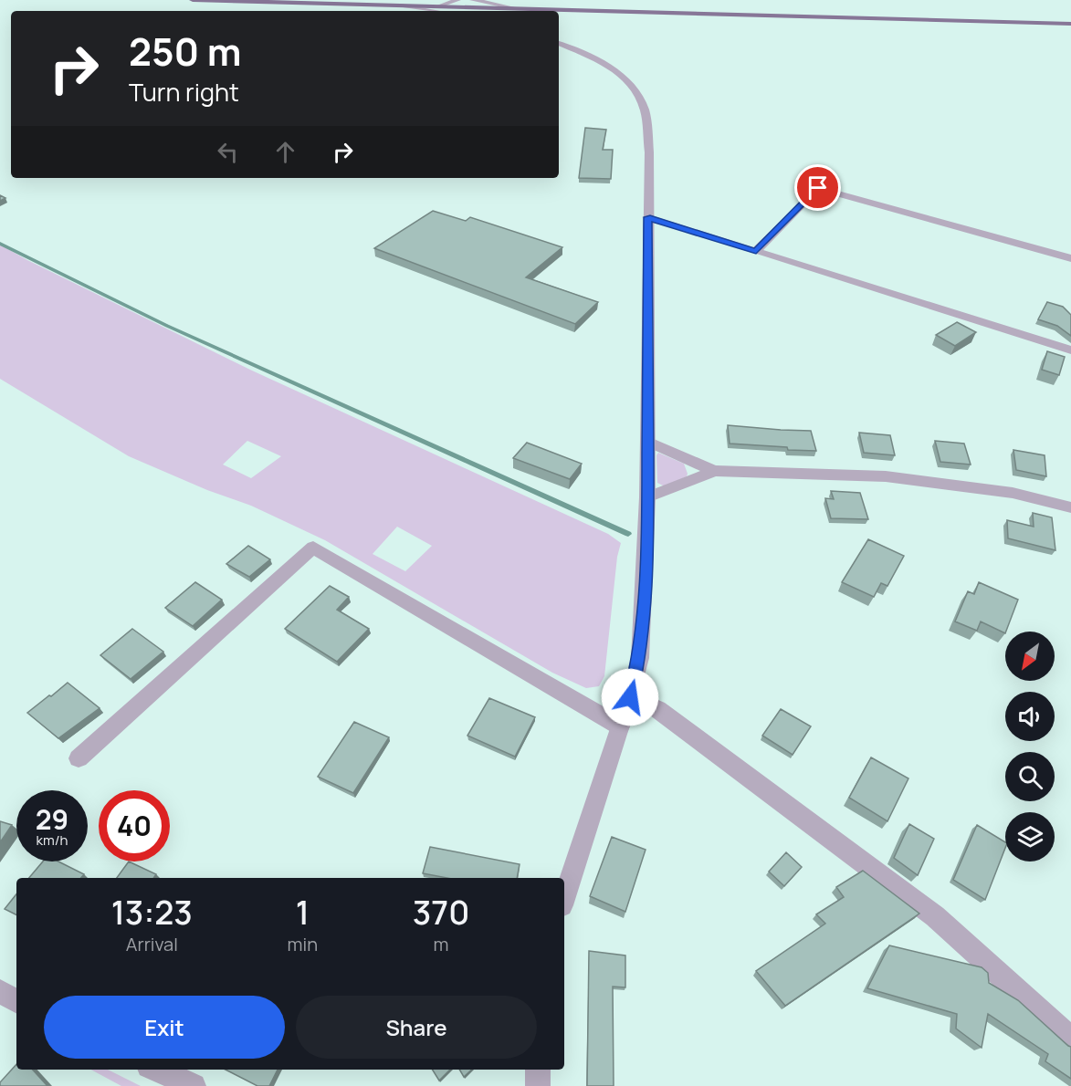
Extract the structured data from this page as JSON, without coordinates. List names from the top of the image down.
{
  "north": "bottom left",
  "page": {
    "turn": ["250 m", "Turn right"],
    "speed": "29 km/h",
    "limit": "40",
    "eta": [
      "13:23",
      "Arrival",
      "1",
      "min",
      "370",
      "m"
    ],
    "buttons": ["Exit", "Share"]
  }
}
